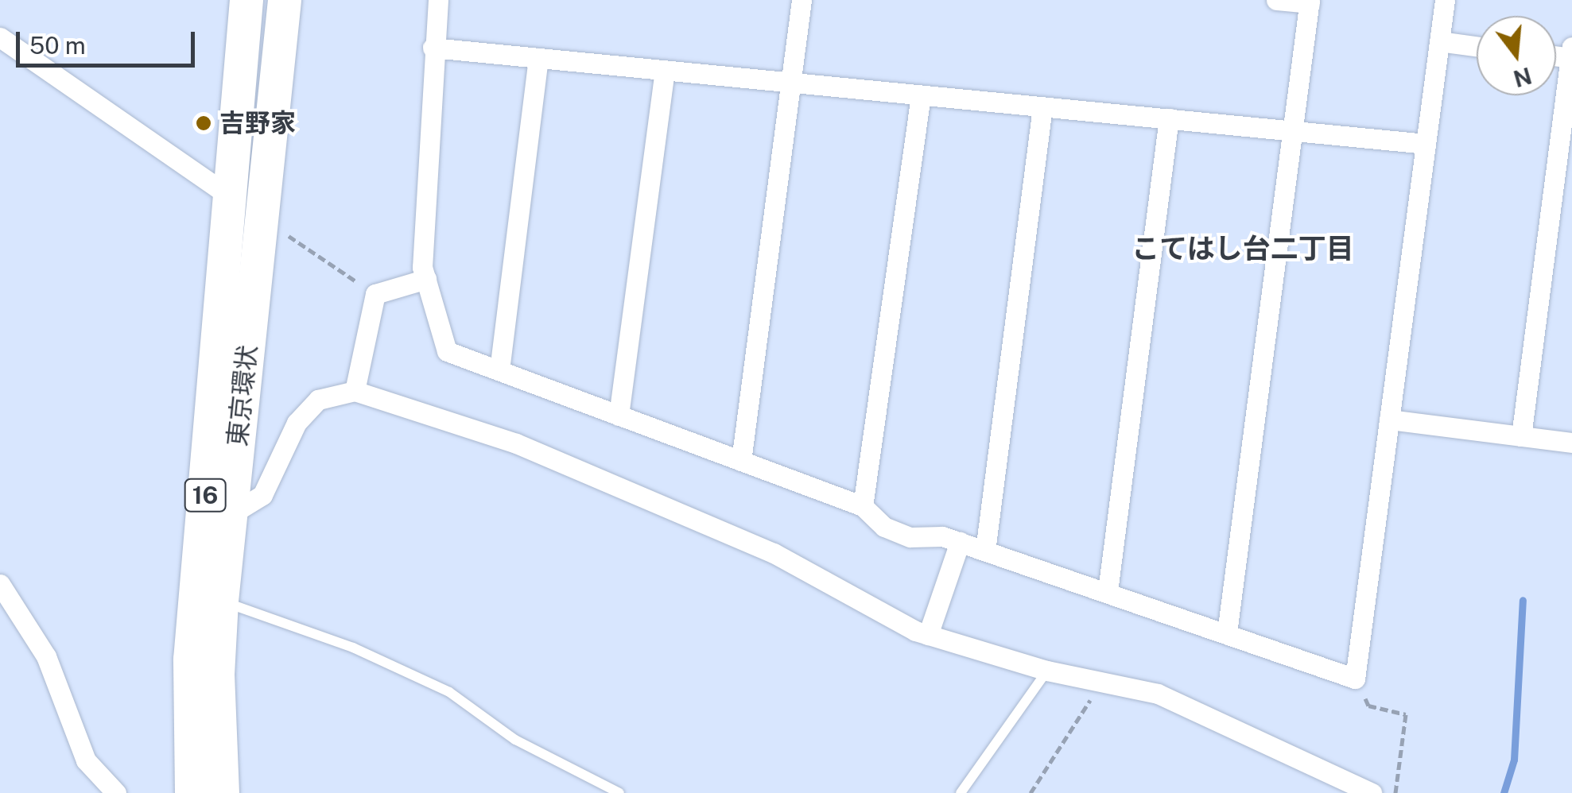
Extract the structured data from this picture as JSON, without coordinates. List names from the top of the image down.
{
  "streets": {
    "highway": ["東京環状", "16"]
  },
  "districts": ["こてはし台二丁目"],
  "places": ["吉野家"],
  "scale_bar": "50 m",
  "north": "bottom"
}
